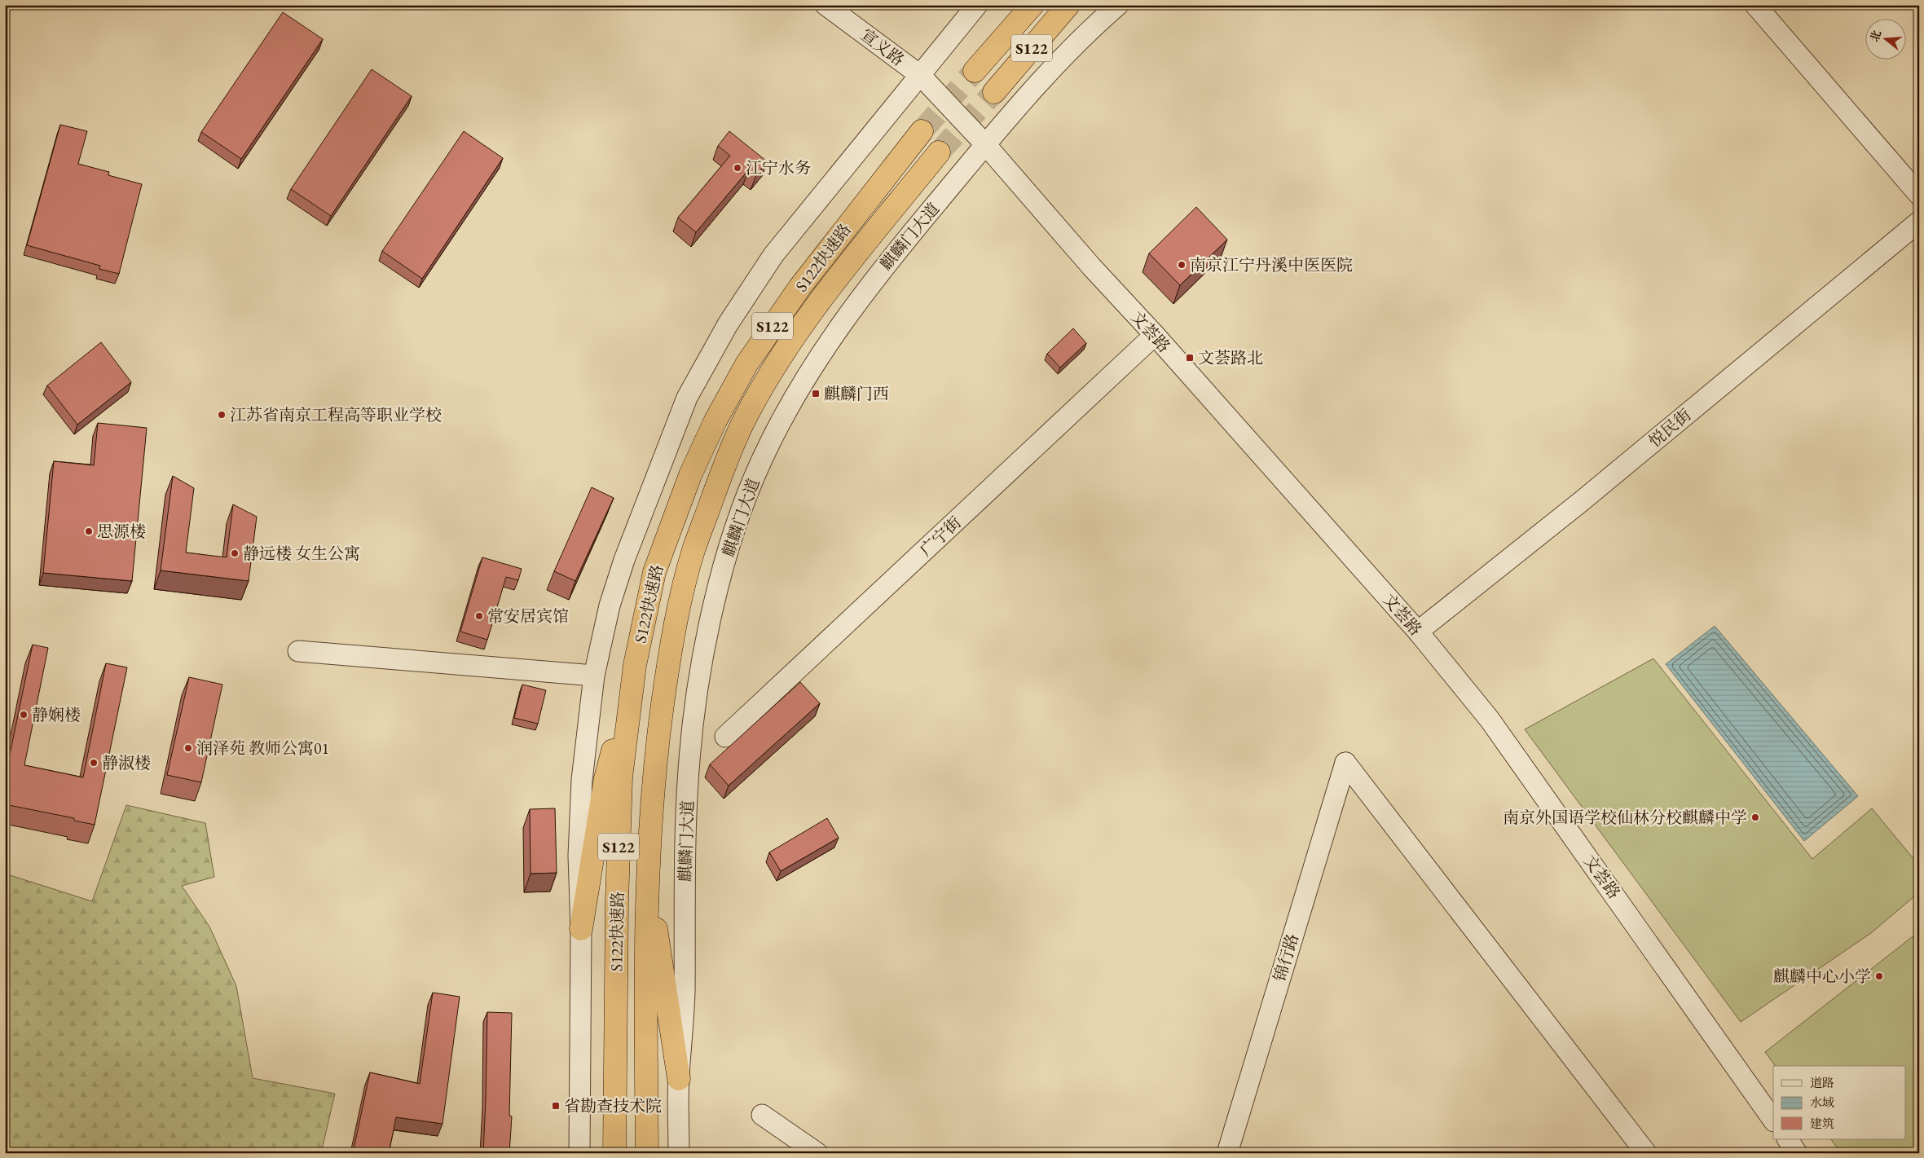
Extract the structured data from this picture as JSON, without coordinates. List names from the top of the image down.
{
  "streets": {
    "highway": ["S122", "S122快速路"],
    "street": [
      "宣义路",
      "麒麟门大道",
      "文荟路",
      "悦民街",
      "广宁街",
      "锦行路"
    ]
  },
  "crossings": [
    ["宣义路", "麒麟门大道"],
    ["宣义路", "文荟路"],
    ["麒麟门大道", "文荟路"],
    ["文荟路", "悦民街"],
    ["文荟路", "广宁街"]
  ],
  "places": {
    "other": [
      "江宁水务",
      "南京江宁丹溪中医医院",
      "江苏省南京工程高等职业学校",
      "思源楼",
      "静远楼 女生公寓",
      "常安居宾馆",
      "静娴楼",
      "润泽苑 教师公寓01",
      "静淑楼",
      "南京外国语学校仙林分校麒麟中学",
      "麒麟中心小学"
    ],
    "transit": ["文荟路北", "麒麟门西", "省勘查技术院"]
  },
  "legend": ["道路", "水域", "建筑"],
  "north": "left"
}
